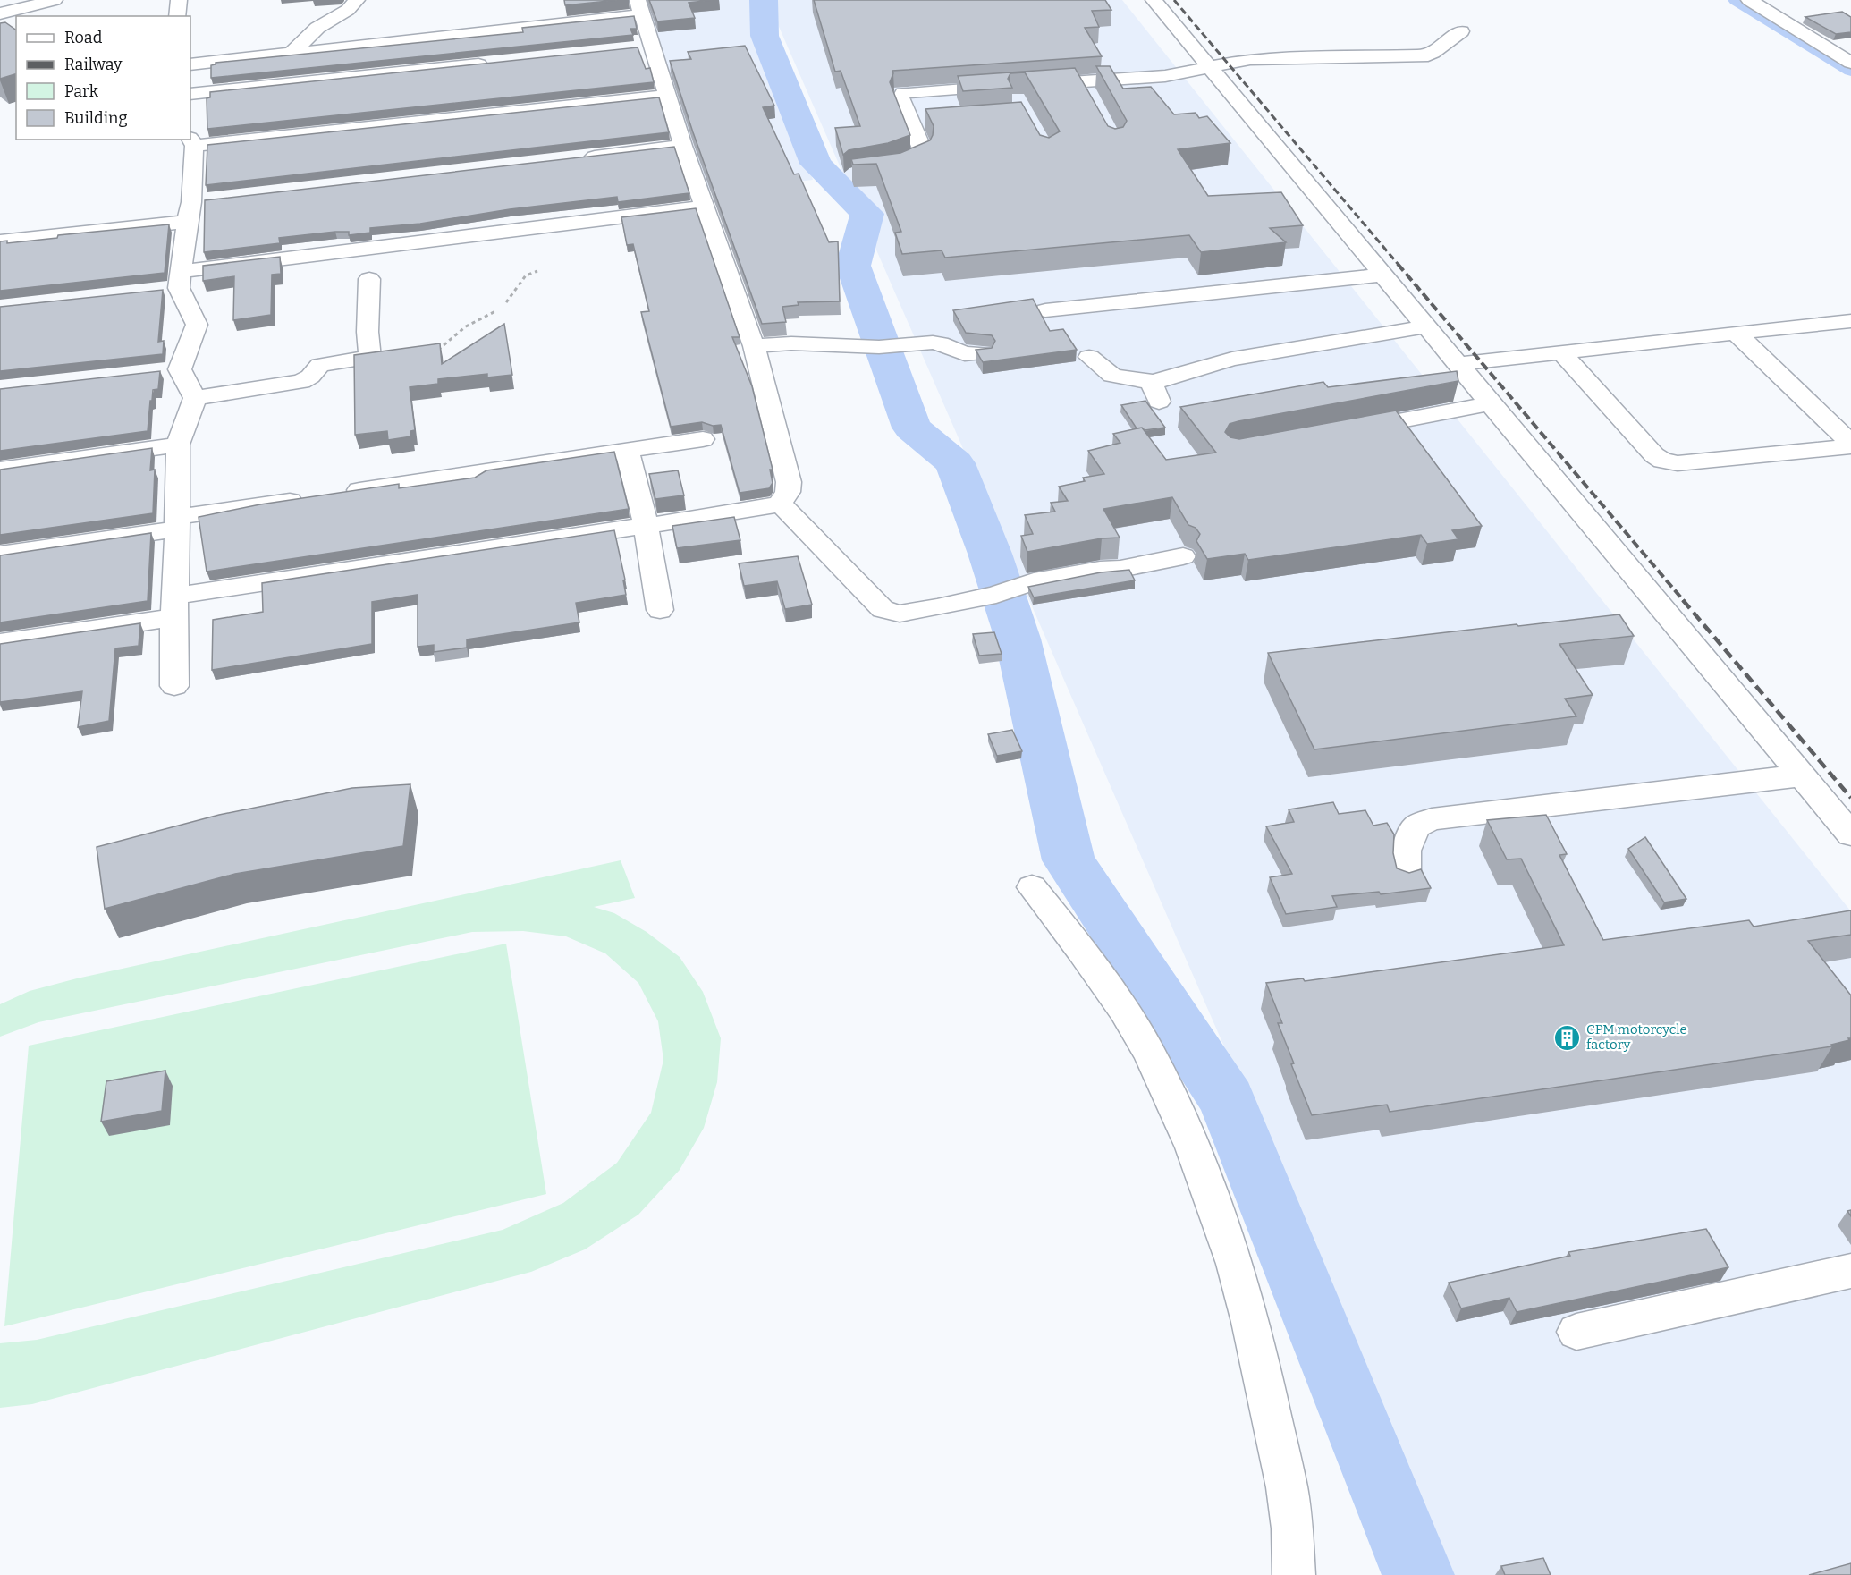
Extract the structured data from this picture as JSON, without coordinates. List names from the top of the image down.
{
  "places": {
    "building": ["CPM motorcycle factory"]
  },
  "legend": [
    "Road",
    "Railway",
    "Park",
    "Building"
  ]
}
